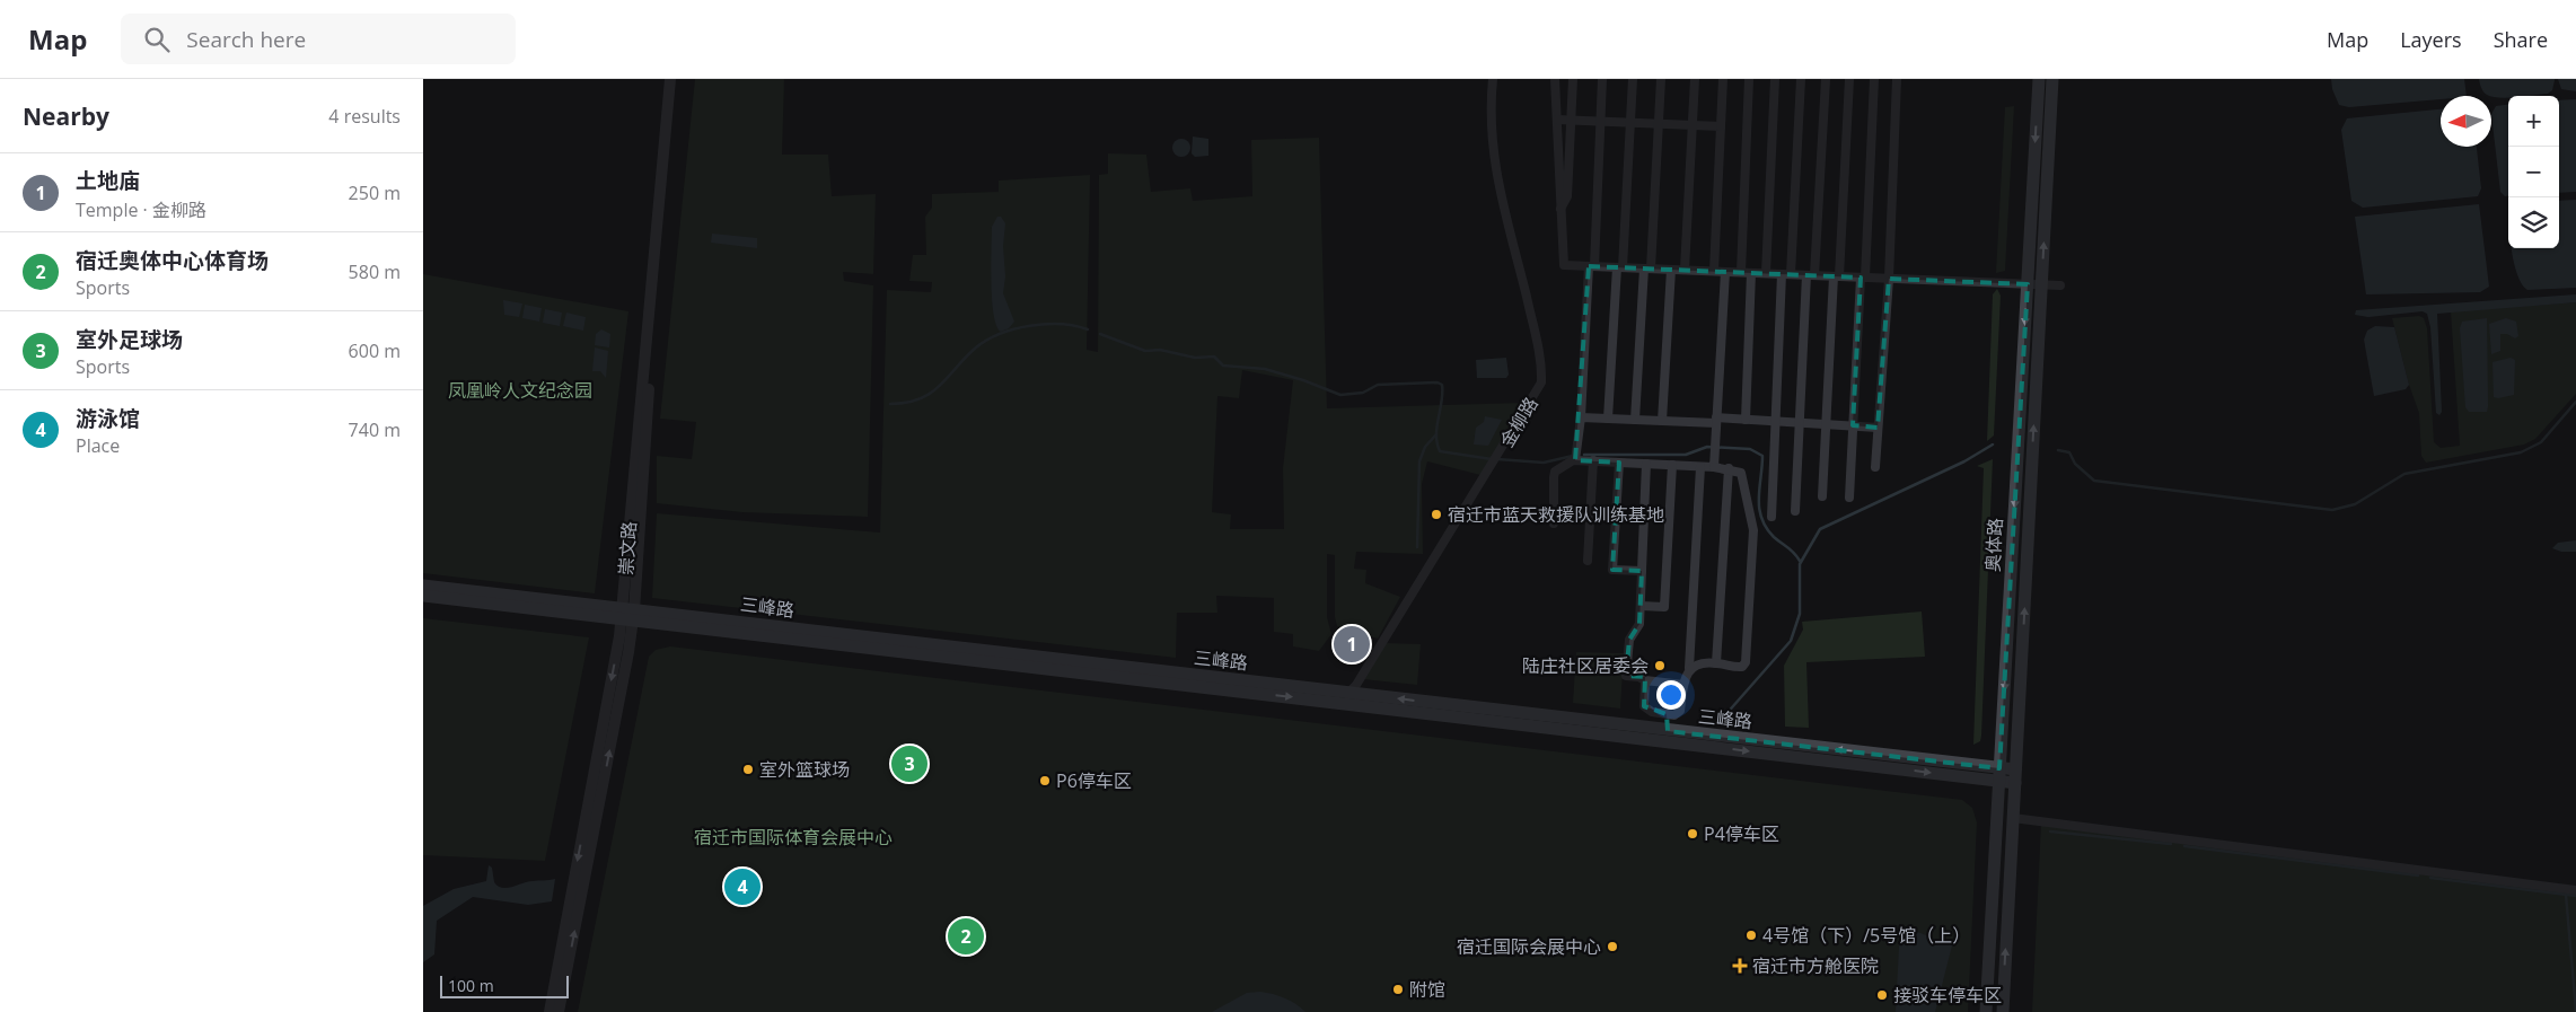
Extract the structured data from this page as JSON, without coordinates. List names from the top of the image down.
{
  "streets": {
    "main road": ["奥体路", "三峰路"],
    "street": ["金柳路", "崇文路"]
  },
  "crossings": [
    ["金柳路", "三峰路"],
    ["奥体路", "三峰路"],
    ["崇文路", "三峰路"]
  ],
  "parks": ["凤凰岭人文纪念园", "宿迁市国际体育会展中心"],
  "places": {
    "other": [
      "宿迁市蓝天救援队训练基地",
      "陆庄社区居委会",
      "室外篮球场",
      "P6停车区",
      "P4停车区",
      "4号馆（下）/5号馆（上）",
      "宿迁国际会展中心",
      "附馆",
      "接驳车停车区"
    ],
    "health": ["宿迁市方舱医院"]
  },
  "scale_bar": "100 m",
  "north": "left",
  "page": {
    "header": "Map",
    "search": "Search here",
    "nav": ["Map", "Layers", "Share"],
    "heading": ["Nearby", "4 results"],
    "map_buttons": ["+", "−"],
    "list": [
      {
        "mark": "1",
        "name": "土地庙",
        "note": "Temple · 金柳路",
        "value": "250 m"
      },
      {
        "mark": "2",
        "name": "宿迁奥体中心体育场",
        "note": "Sports",
        "value": "580 m"
      },
      {
        "mark": "3",
        "name": "室外足球场",
        "note": "Sports",
        "value": "600 m"
      },
      {
        "mark": "4",
        "name": "游泳馆",
        "note": "Place",
        "value": "740 m"
      }
    ],
    "pins": [
      "1",
      "3",
      "4",
      "2"
    ],
    "scale": "100 m"
  }
}
